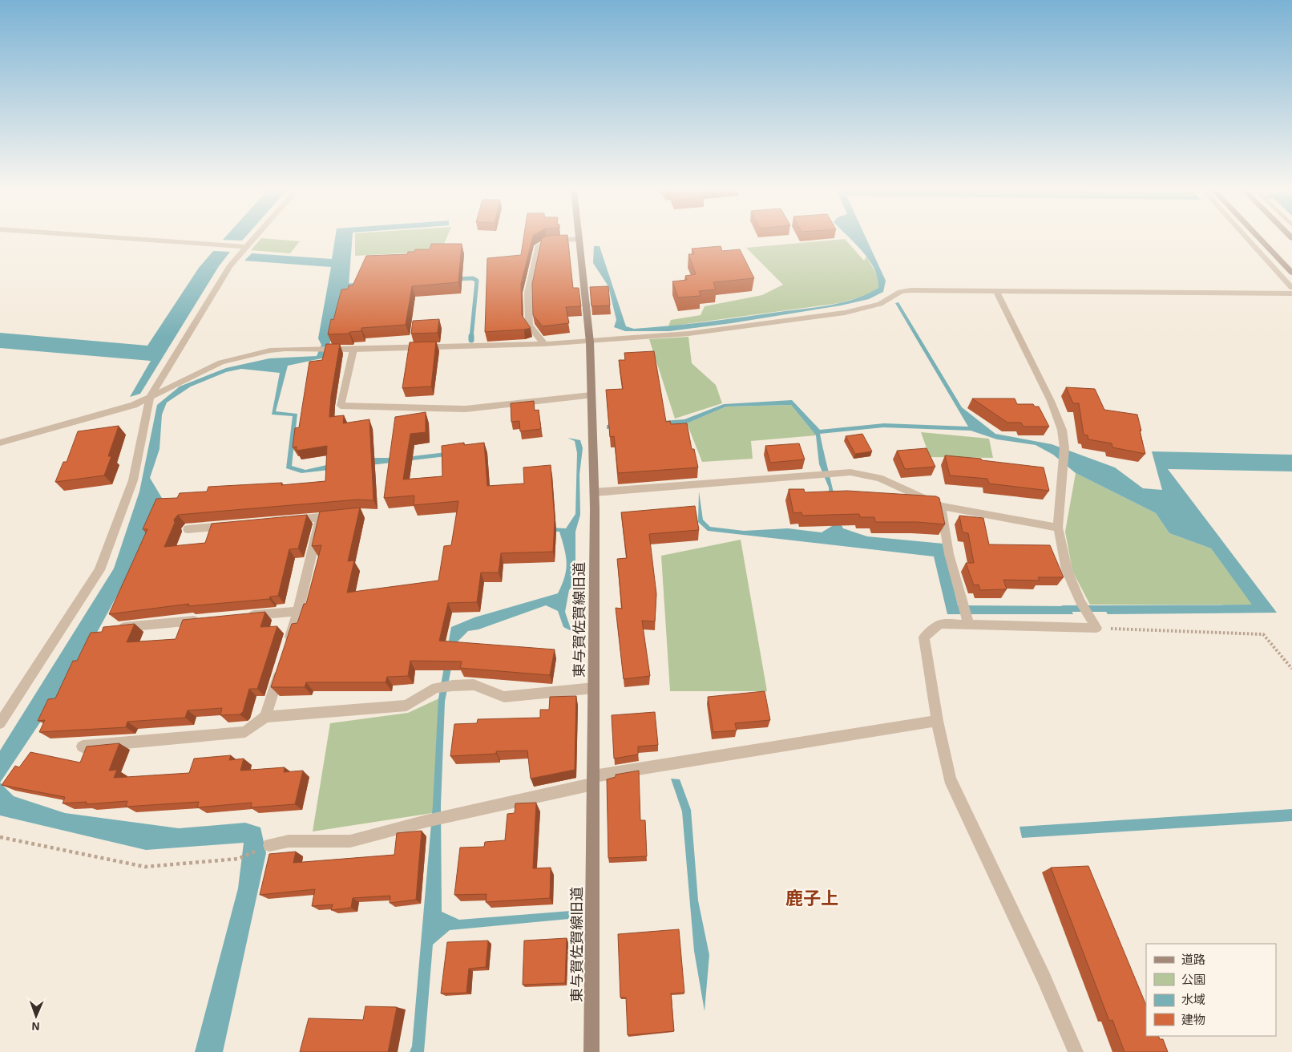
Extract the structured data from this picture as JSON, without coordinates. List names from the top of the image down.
{
  "streets": {
    "main road": ["東与賀佐賀線旧道"]
  },
  "districts": ["鹿子上"],
  "legend": [
    "道路",
    "公園",
    "水域",
    "建物"
  ],
  "north": "bottom"
}
